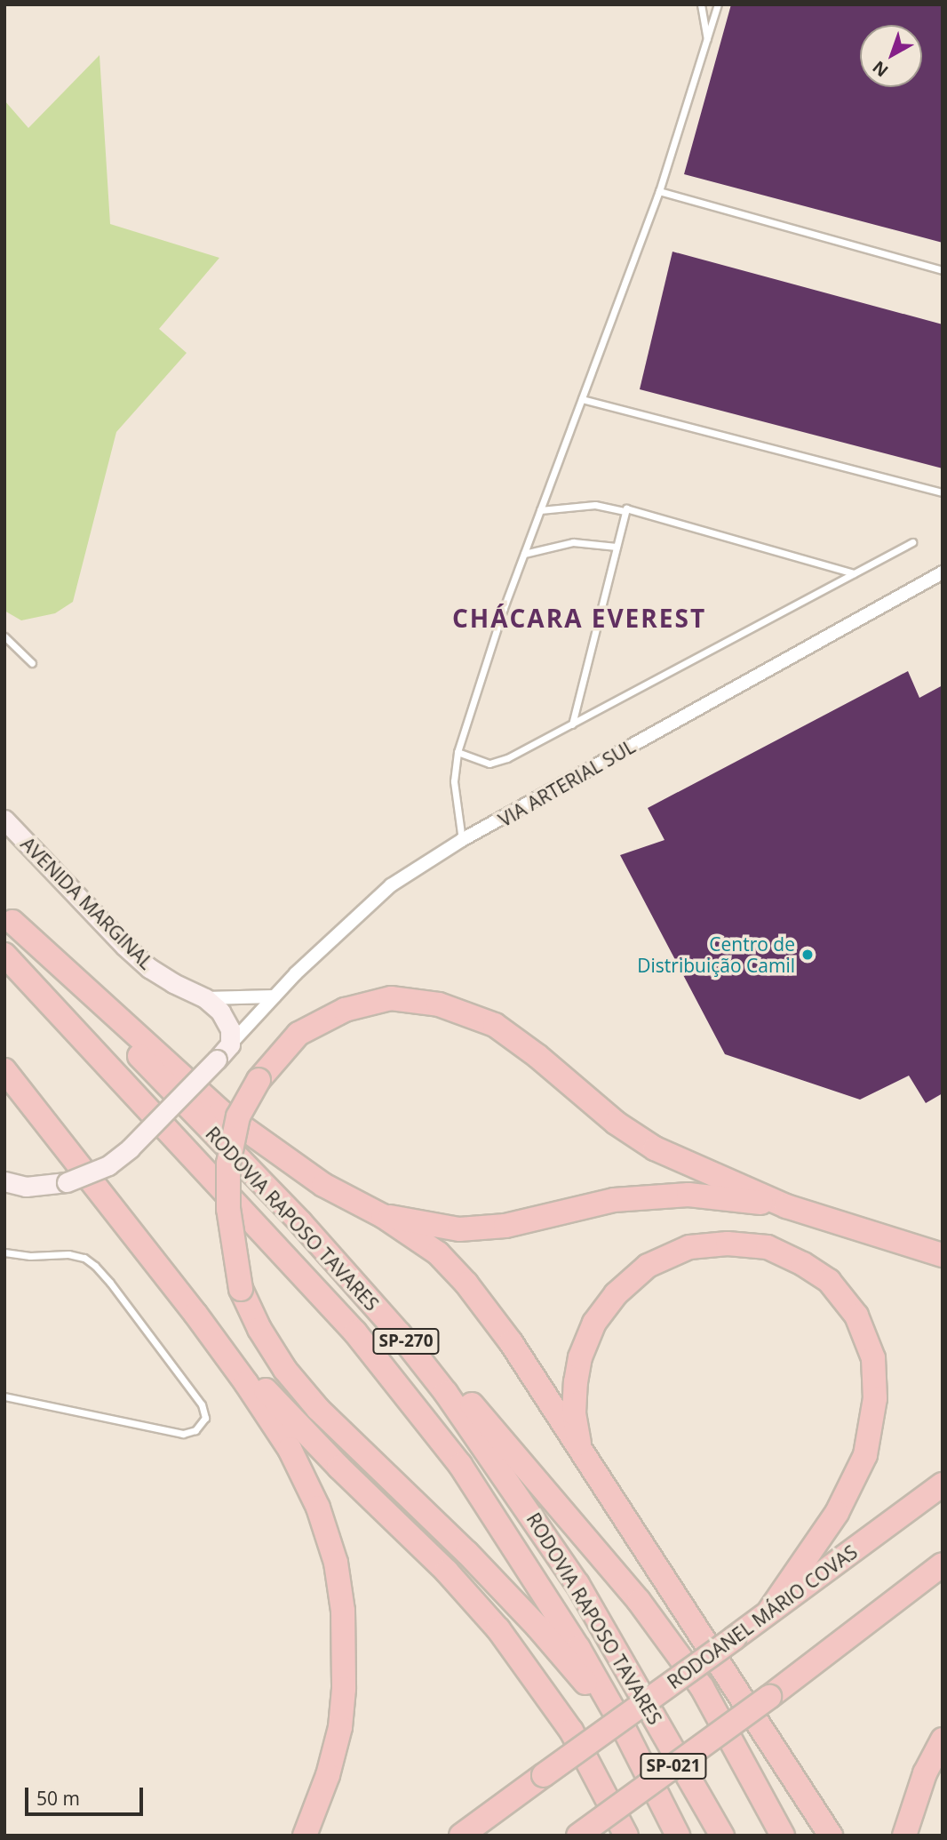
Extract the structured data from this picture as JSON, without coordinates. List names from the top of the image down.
{
  "streets": {
    "highway": [
      "RODOVIA RAPOSO TAVARES",
      "SP-270",
      "RODOANEL MÁRIO COVAS",
      "SP-021"
    ],
    "main road": ["AVENIDA MARGINAL"],
    "street": ["VIA ARTERIAL SUL"]
  },
  "crossings": [
    ["VIA ARTERIAL SUL", "AVENIDA MARGINAL"]
  ],
  "districts": ["CHÁCARA EVEREST"],
  "places": ["Centro de Distribuição Camil"],
  "scale_bar": "50 m",
  "north": "bottom left"
}
